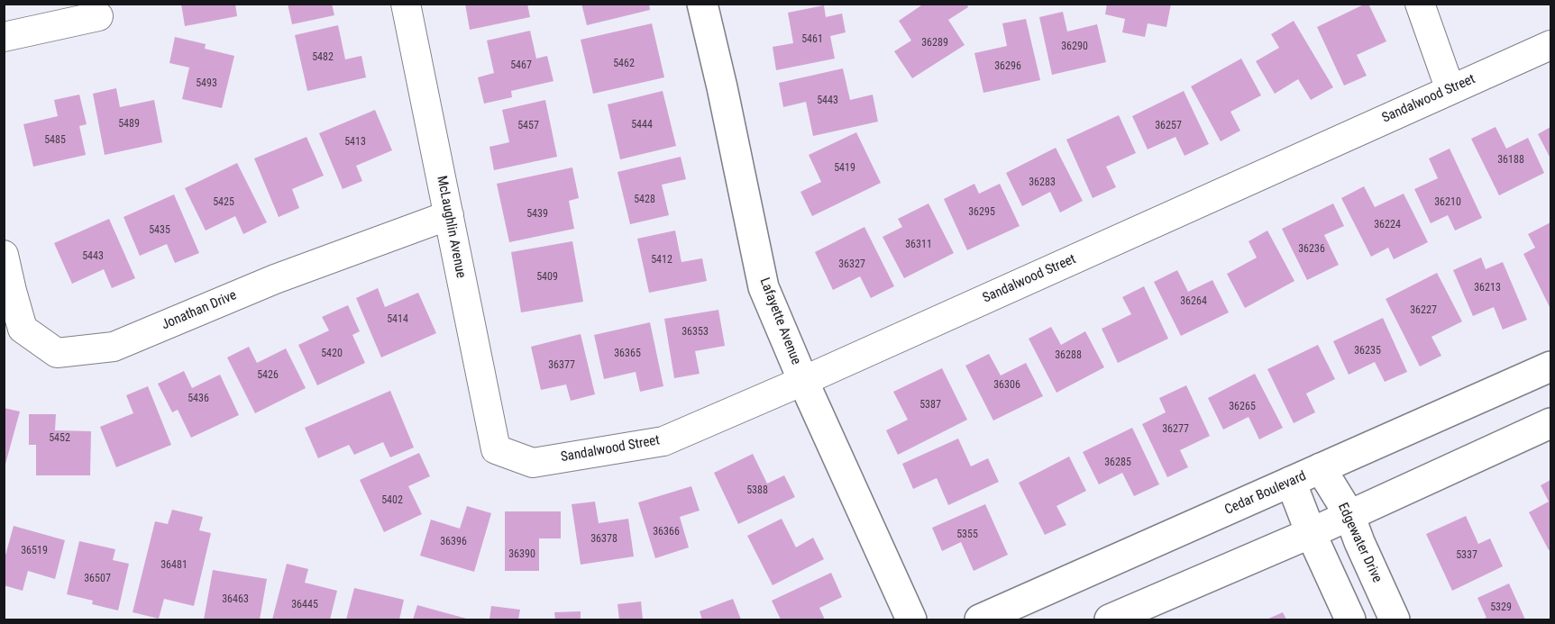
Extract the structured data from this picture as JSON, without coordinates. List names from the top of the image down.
{
  "streets": {
    "main road": ["Lafayette Avenue", "Cedar Boulevard", "Edgewater Drive"],
    "street": ["Sandalwood Street", "McLaughlin Avenue", "Jonathan Drive"]
  },
  "crossings": [
    ["Sandalwood Street", "McLaughlin Avenue"],
    ["Sandalwood Street", "Lafayette Avenue"],
    ["McLaughlin Avenue", "Jonathan Drive"],
    ["Cedar Boulevard", "Edgewater Drive"]
  ],
  "house_numbers": [
    "5461",
    "36289",
    "36290",
    "5482",
    "5462",
    "5467",
    "36296",
    "5493",
    "5443",
    "5489",
    "5444",
    "5457",
    "36257",
    "5485",
    "5413",
    "36188",
    "5419",
    "36283",
    "5428",
    "5425",
    "36210",
    "36295",
    "5439",
    "36224",
    "5435",
    "36311",
    "36236",
    "5443",
    "5412",
    "36327",
    "5409",
    "36213",
    "36264",
    "36227",
    "5414",
    "36353",
    "36235",
    "5420",
    "36365",
    "36288",
    "36377",
    "5426",
    "36306",
    "5436",
    "5387",
    "36265",
    "36277",
    "5452",
    "36285",
    "5388",
    "5402",
    "36366",
    "5355",
    "36378",
    "36396",
    "36519",
    "36390",
    "5337",
    "36481",
    "36507",
    "36463",
    "36445",
    "5329"
  ]
}
